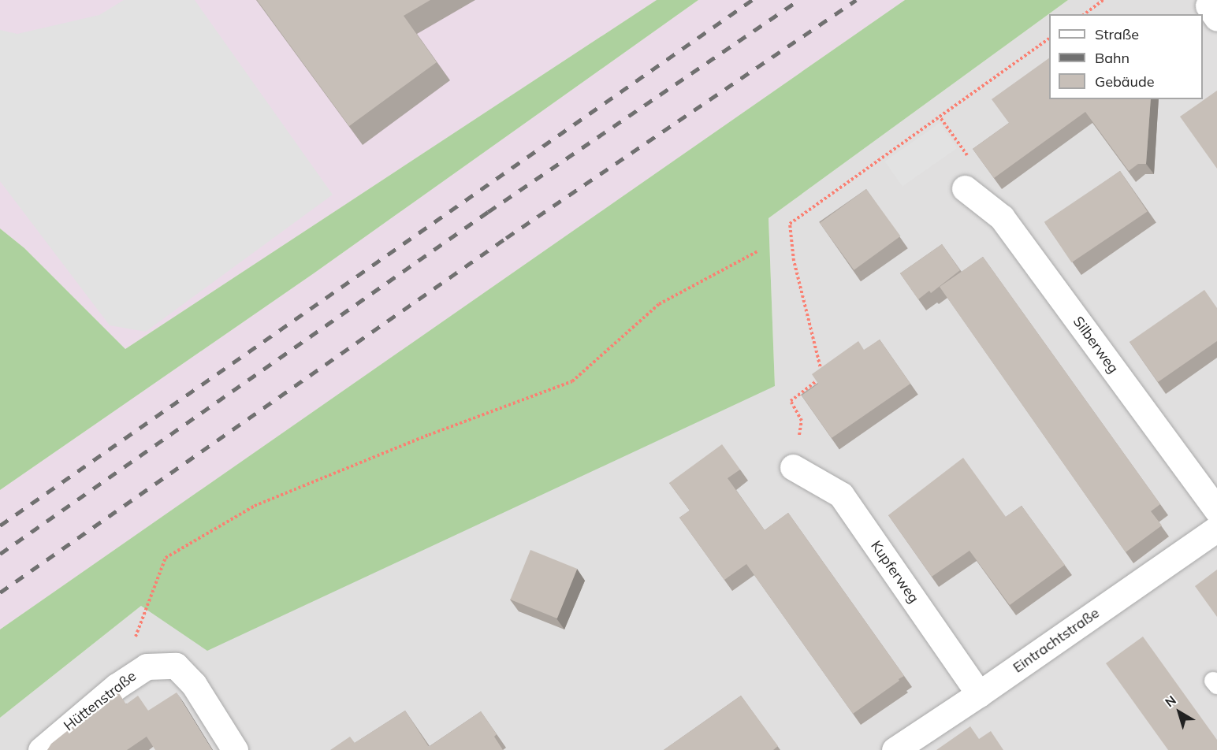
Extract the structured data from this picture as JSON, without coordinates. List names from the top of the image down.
{
  "streets": {
    "street": [
      "Silberweg",
      "Kupferweg",
      "Eintrachtstraße",
      "Hüttenstraße"
    ]
  },
  "crossings": [
    ["Kupferweg", "Eintrachtstraße"]
  ],
  "legend": ["Straße", "Bahn", "Gebäude"],
  "north": "top left"
}
